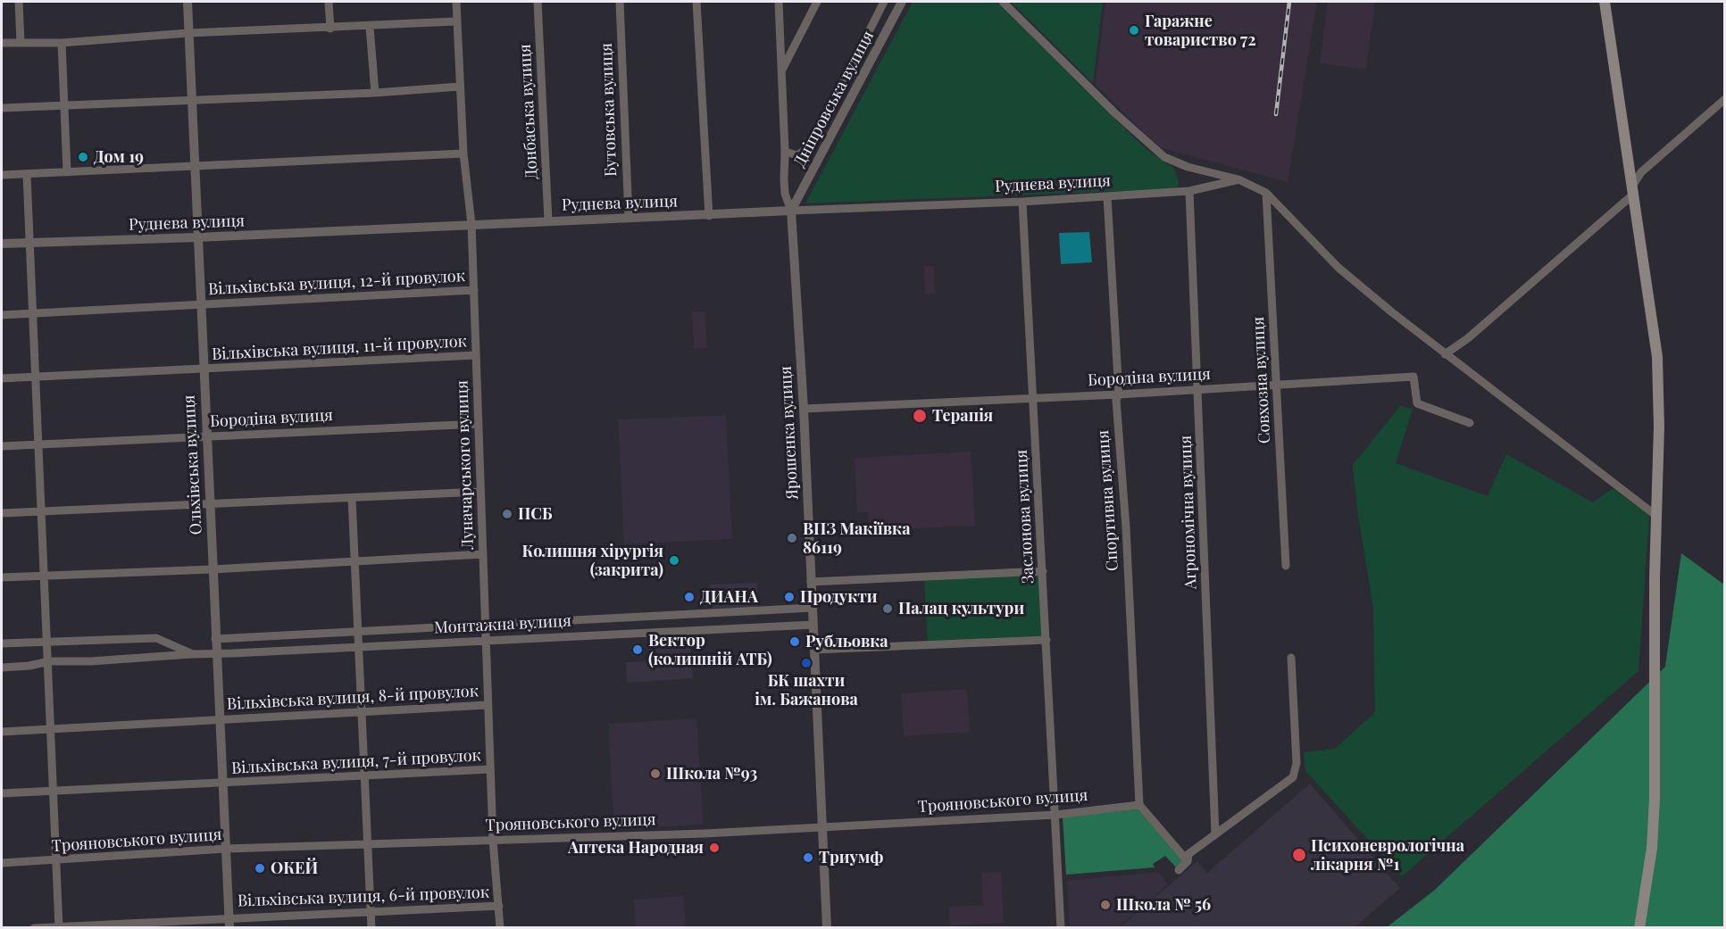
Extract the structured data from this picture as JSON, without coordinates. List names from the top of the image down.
{
  "streets": {
    "street": [
      "Дніпровська вулиця",
      "Бутовська вулиця",
      "Донбаська вулиця",
      "Руднєва вулиця",
      "Вільхівська вулиця, 12-й провулок",
      "Вільхівська вулиця, 11-й провулок",
      "Бородіна вулиця",
      "Совхозна вулиця",
      "Ярошенка вулиця",
      "Ольхівська вулиця",
      "Луначарського вулиця",
      "Спортивна вулиця",
      "Агрономічна вулиця",
      "Заслонова вулиця",
      "Монтажна вулиця",
      "Вільхівська вулиця, 8-й провулок",
      "Вільхівська вулиця, 7-й провулок",
      "Трояновського вулиця",
      "Вільхівська вулиця, 6-й провулок"
    ]
  },
  "crossings": [
    ["Дніпровська вулиця", "Руднєва вулиця"],
    ["Дніпровська вулиця", "Ярошенка вулиця"],
    ["Бутовська вулиця", "Руднєва вулиця"],
    ["Донбаська вулиця", "Руднєва вулиця"],
    ["Руднєва вулиця", "Ярошенка вулиця"],
    ["Руднєва вулиця", "Ольхівська вулиця"],
    ["Руднєва вулиця", "Луначарського вулиця"],
    ["Руднєва вулиця", "Спортивна вулиця"],
    ["Руднєва вулиця", "Агрономічна вулиця"],
    ["Руднєва вулиця", "Заслонова вулиця"],
    ["Вільхівська вулиця, 12-й провулок", "Ольхівська вулиця"],
    ["Вільхівська вулиця, 12-й провулок", "Луначарського вулиця"],
    ["Вільхівська вулиця, 11-й провулок", "Ольхівська вулиця"],
    ["Вільхівська вулиця, 11-й провулок", "Луначарського вулиця"],
    ["Бородіна вулиця", "Совхозна вулиця"],
    ["Бородіна вулиця", "Ярошенка вулиця"],
    ["Бородіна вулиця", "Ольхівська вулиця"],
    ["Бородіна вулиця", "Луначарського вулиця"],
    ["Бородіна вулиця", "Спортивна вулиця"],
    ["Бородіна вулиця", "Агрономічна вулиця"],
    ["Бородіна вулиця", "Заслонова вулиця"],
    ["Ярошенка вулиця", "Монтажна вулиця"],
    ["Ярошенка вулиця", "Трояновського вулиця"],
    ["Ольхівська вулиця", "Монтажна вулиця"],
    ["Ольхівська вулиця", "Вільхівська вулиця, 8-й провулок"],
    ["Ольхівська вулиця", "Вільхівська вулиця, 7-й провулок"],
    ["Ольхівська вулиця", "Трояновського вулиця"],
    ["Ольхівська вулиця", "Вільхівська вулиця, 6-й провулок"],
    ["Луначарського вулиця", "Монтажна вулиця"],
    ["Луначарського вулиця", "Вільхівська вулиця, 8-й провулок"],
    ["Луначарського вулиця", "Вільхівська вулиця, 7-й провулок"],
    ["Луначарського вулиця", "Трояновського вулиця"],
    ["Луначарського вулиця", "Вільхівська вулиця, 6-й провулок"],
    ["Спортивна вулиця", "Трояновського вулиця"],
    ["Заслонова вулиця", "Трояновського вулиця"]
  ],
  "places": [
    "Гаражне товариство 72",
    "Дом 19",
    "Терапія",
    "ПСБ",
    "ВПЗ Макіївка 86119",
    "Колишня хірургія (закрита)",
    "ДИАНА",
    "Продукти",
    "Палац культури",
    "Рубльовка",
    "Вектор (колишній АТБ)",
    "БК шахти ім. Бажанова",
    "Школа №93",
    "Аптека Народная",
    "Психоневрологічна лікарня №1",
    "Триумф",
    "ОКЕЙ",
    "Школа № 56"
  ]
}
